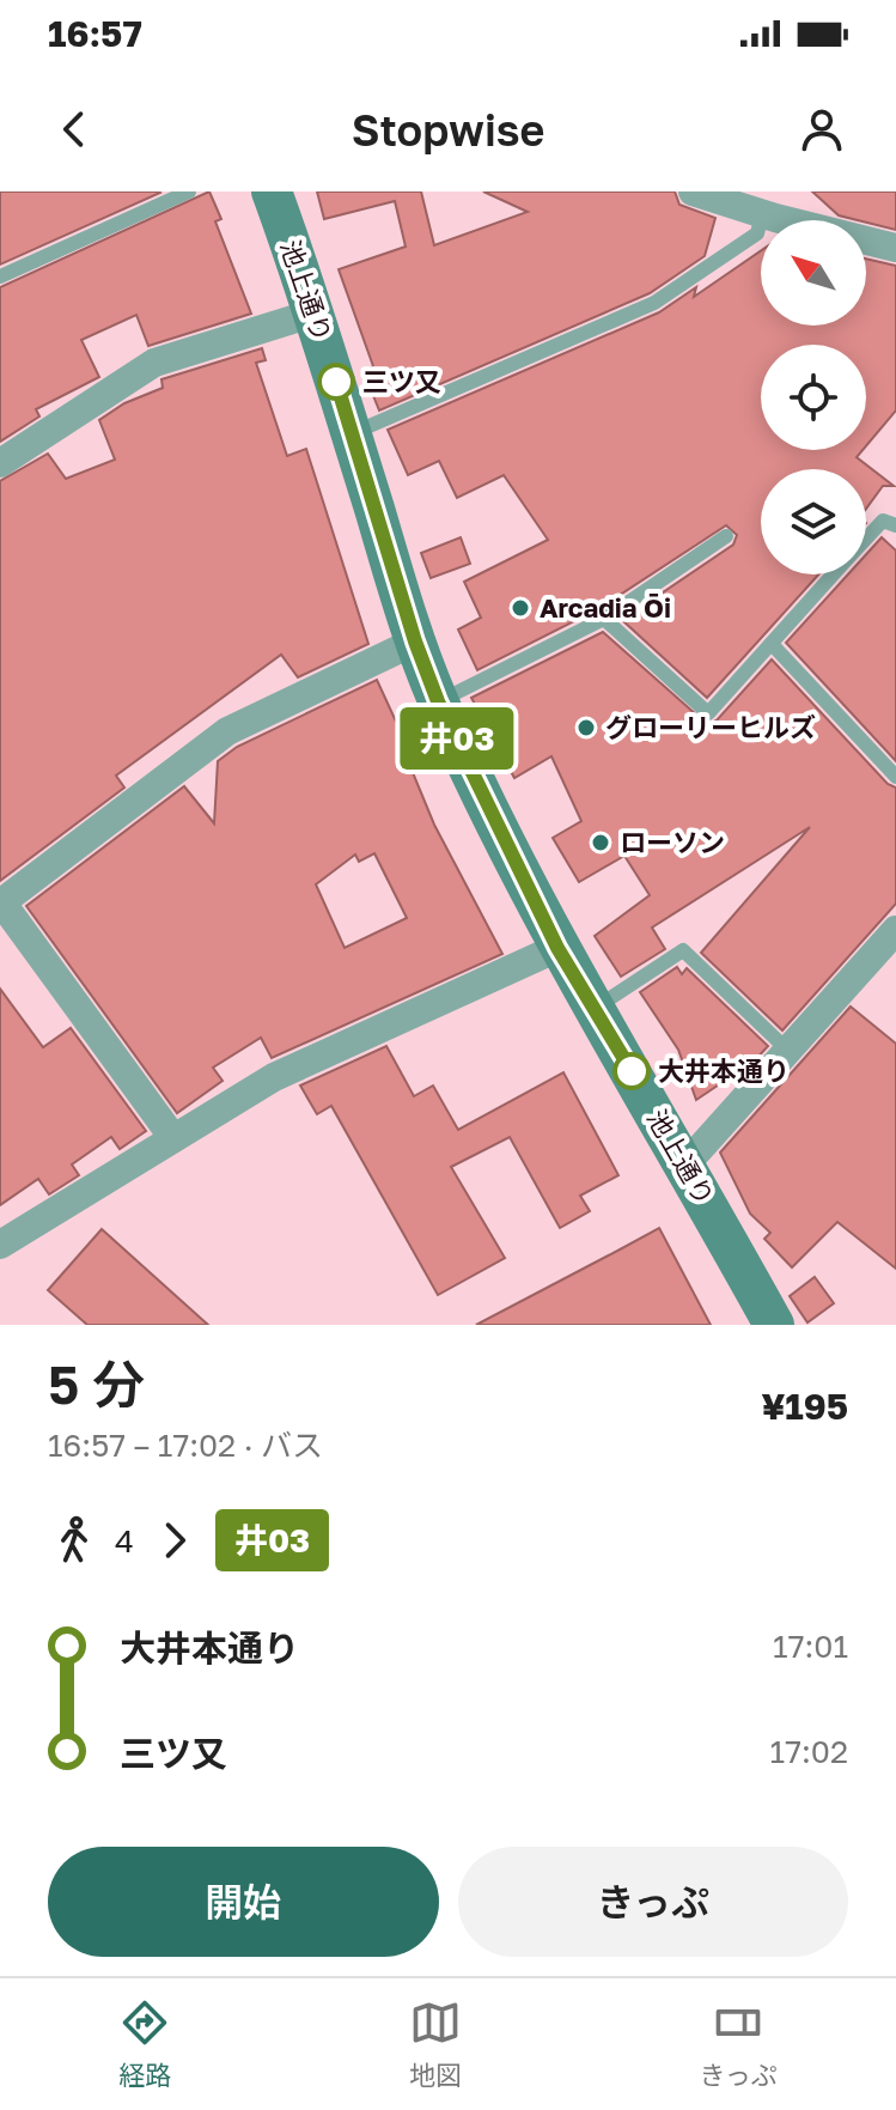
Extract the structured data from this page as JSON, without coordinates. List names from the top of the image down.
{
  "streets": {
    "main road": ["池上通り"]
  },
  "places": [
    "三ツ又",
    "Arcadia Ōi",
    "グローリーヒルズ",
    "ローソン",
    "大井本通り"
  ],
  "lines": ["bus line 井03"],
  "north": "top left",
  "page": {
    "status": "16:57",
    "header": "Stopwise",
    "on_map": "井03",
    "heading": ["5 分", "16:57 – 17:02 · バス", "¥195"],
    "legs": ["4", "井03"],
    "list": [
      {
        "name": "大井本通り",
        "value": "17:01"
      },
      {
        "name": "三ツ又",
        "value": "17:02"
      }
    ],
    "buttons": ["開始", "きっぷ"],
    "tabs": ["経路", "地図", "きっぷ"]
  }
}
